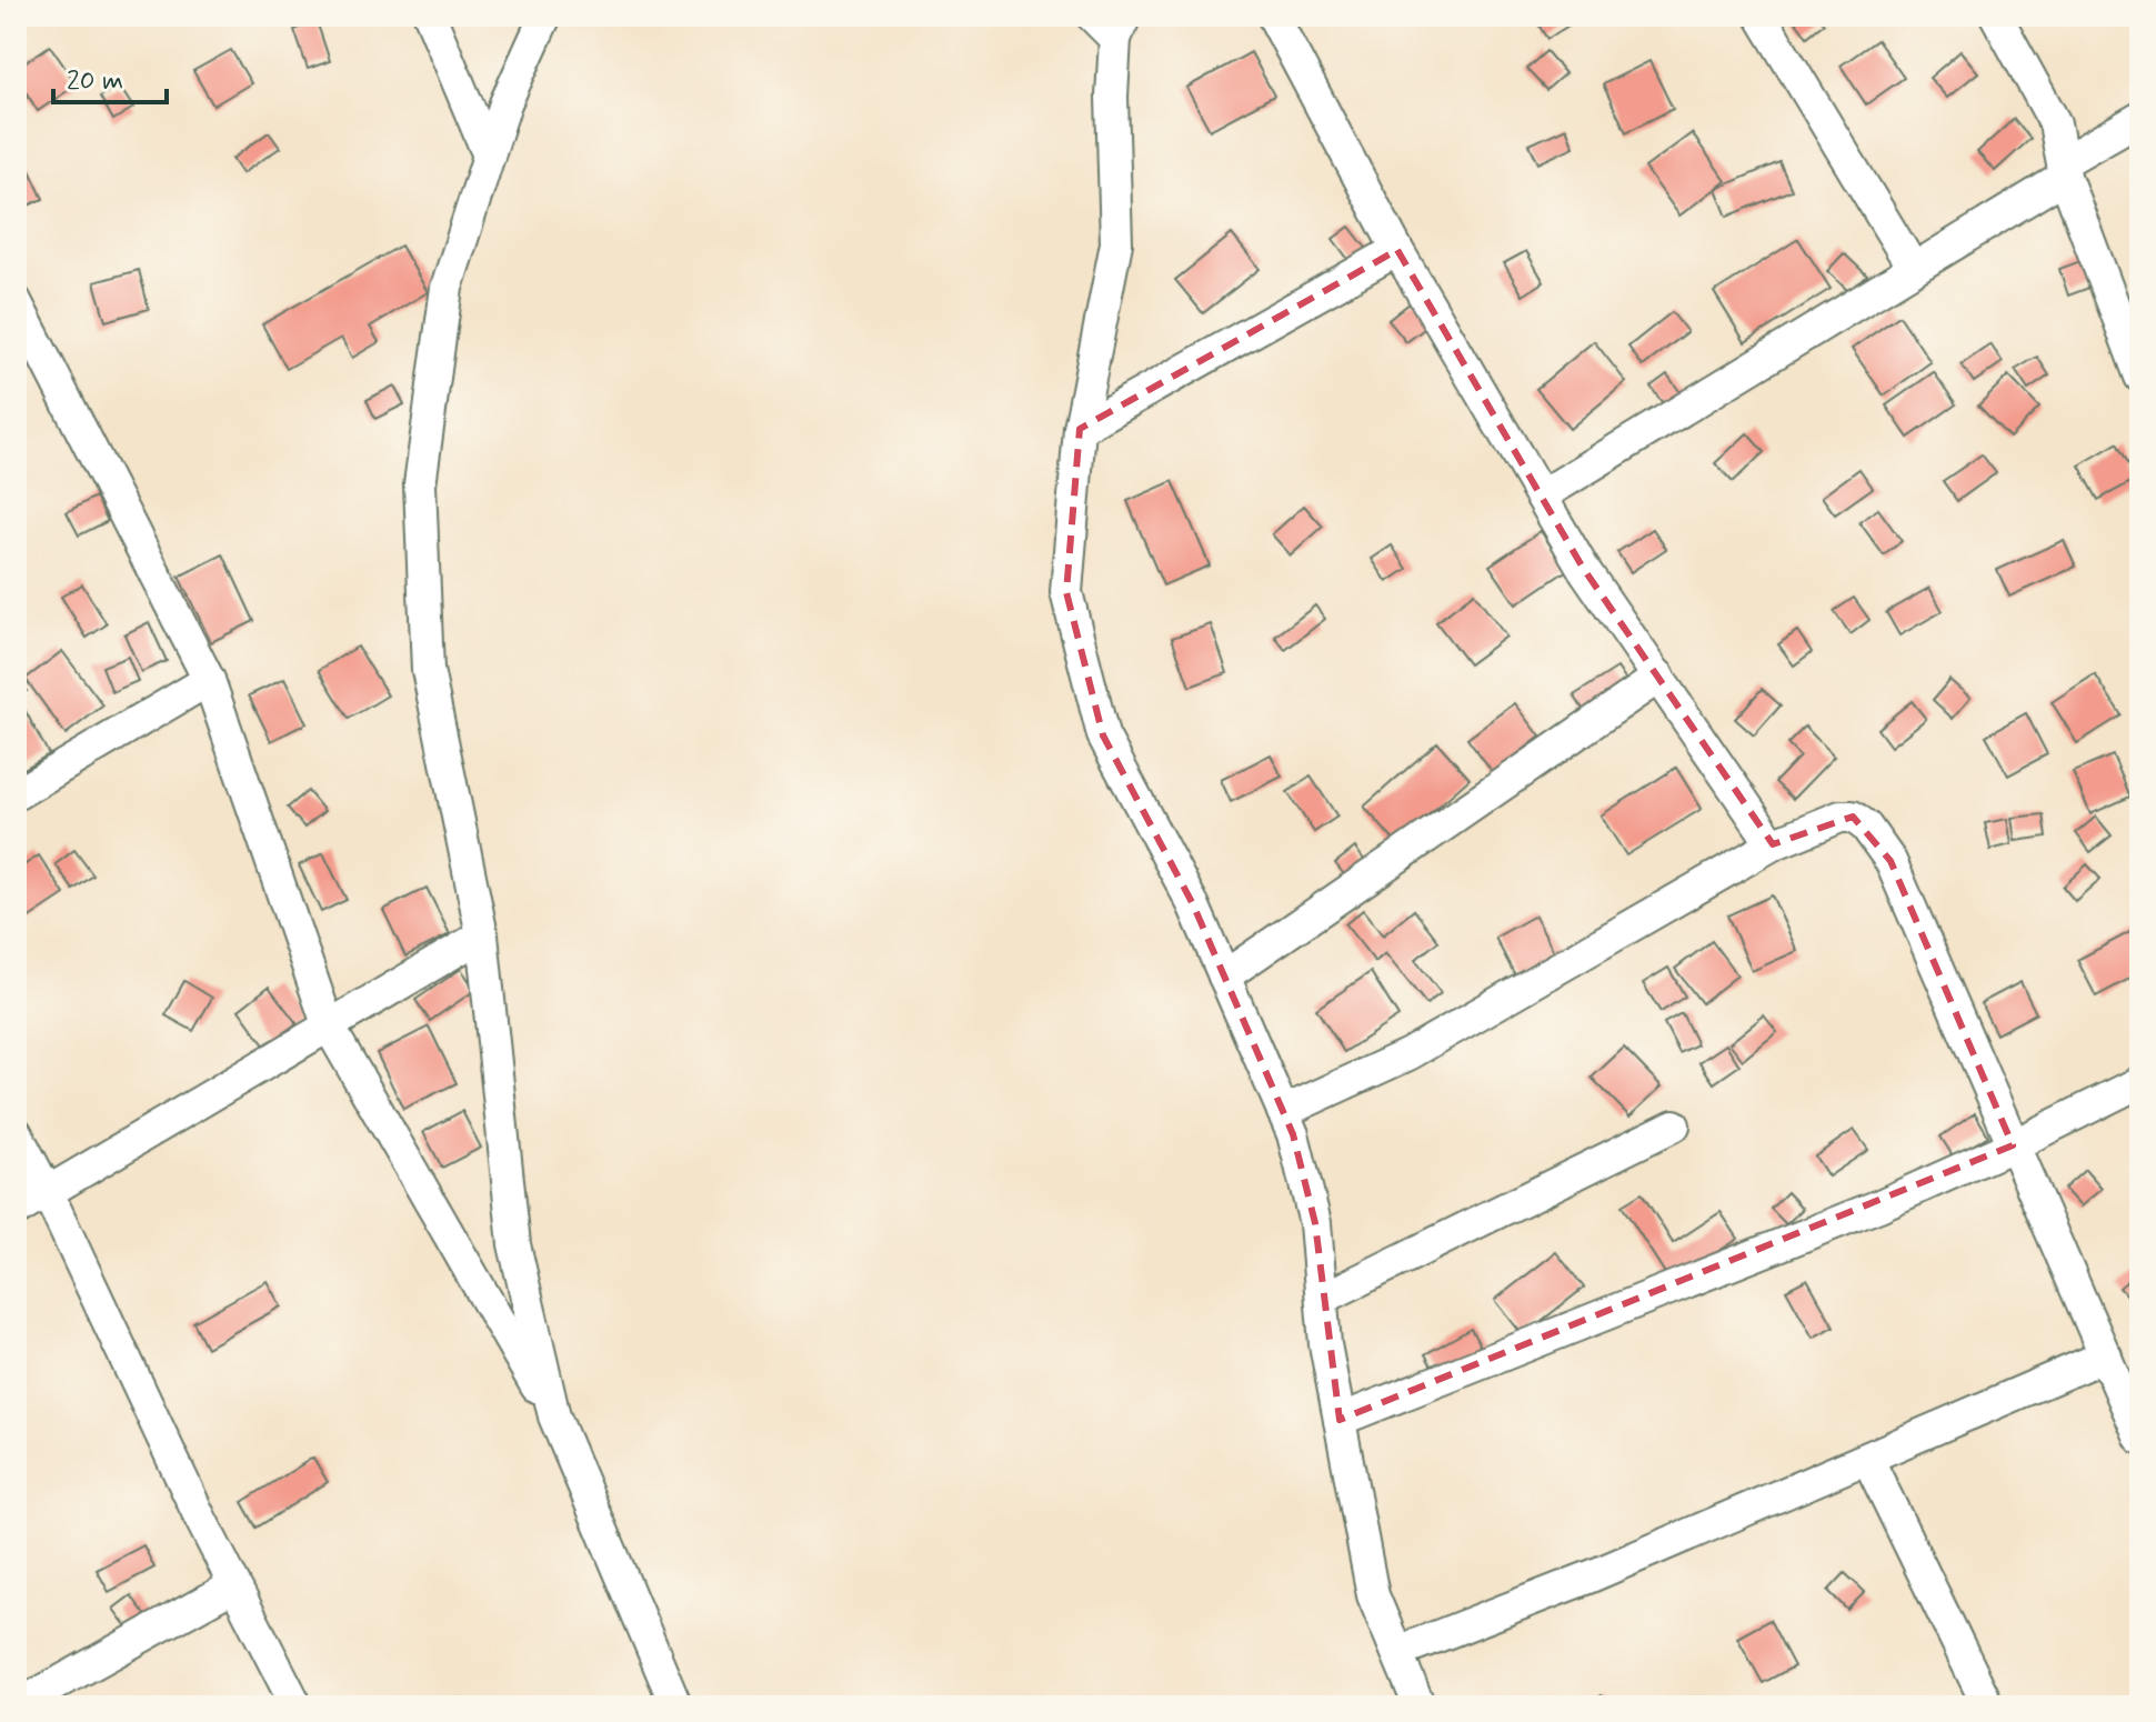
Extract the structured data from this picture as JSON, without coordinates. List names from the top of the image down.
{
  "scale_bar": "20 m"
}
